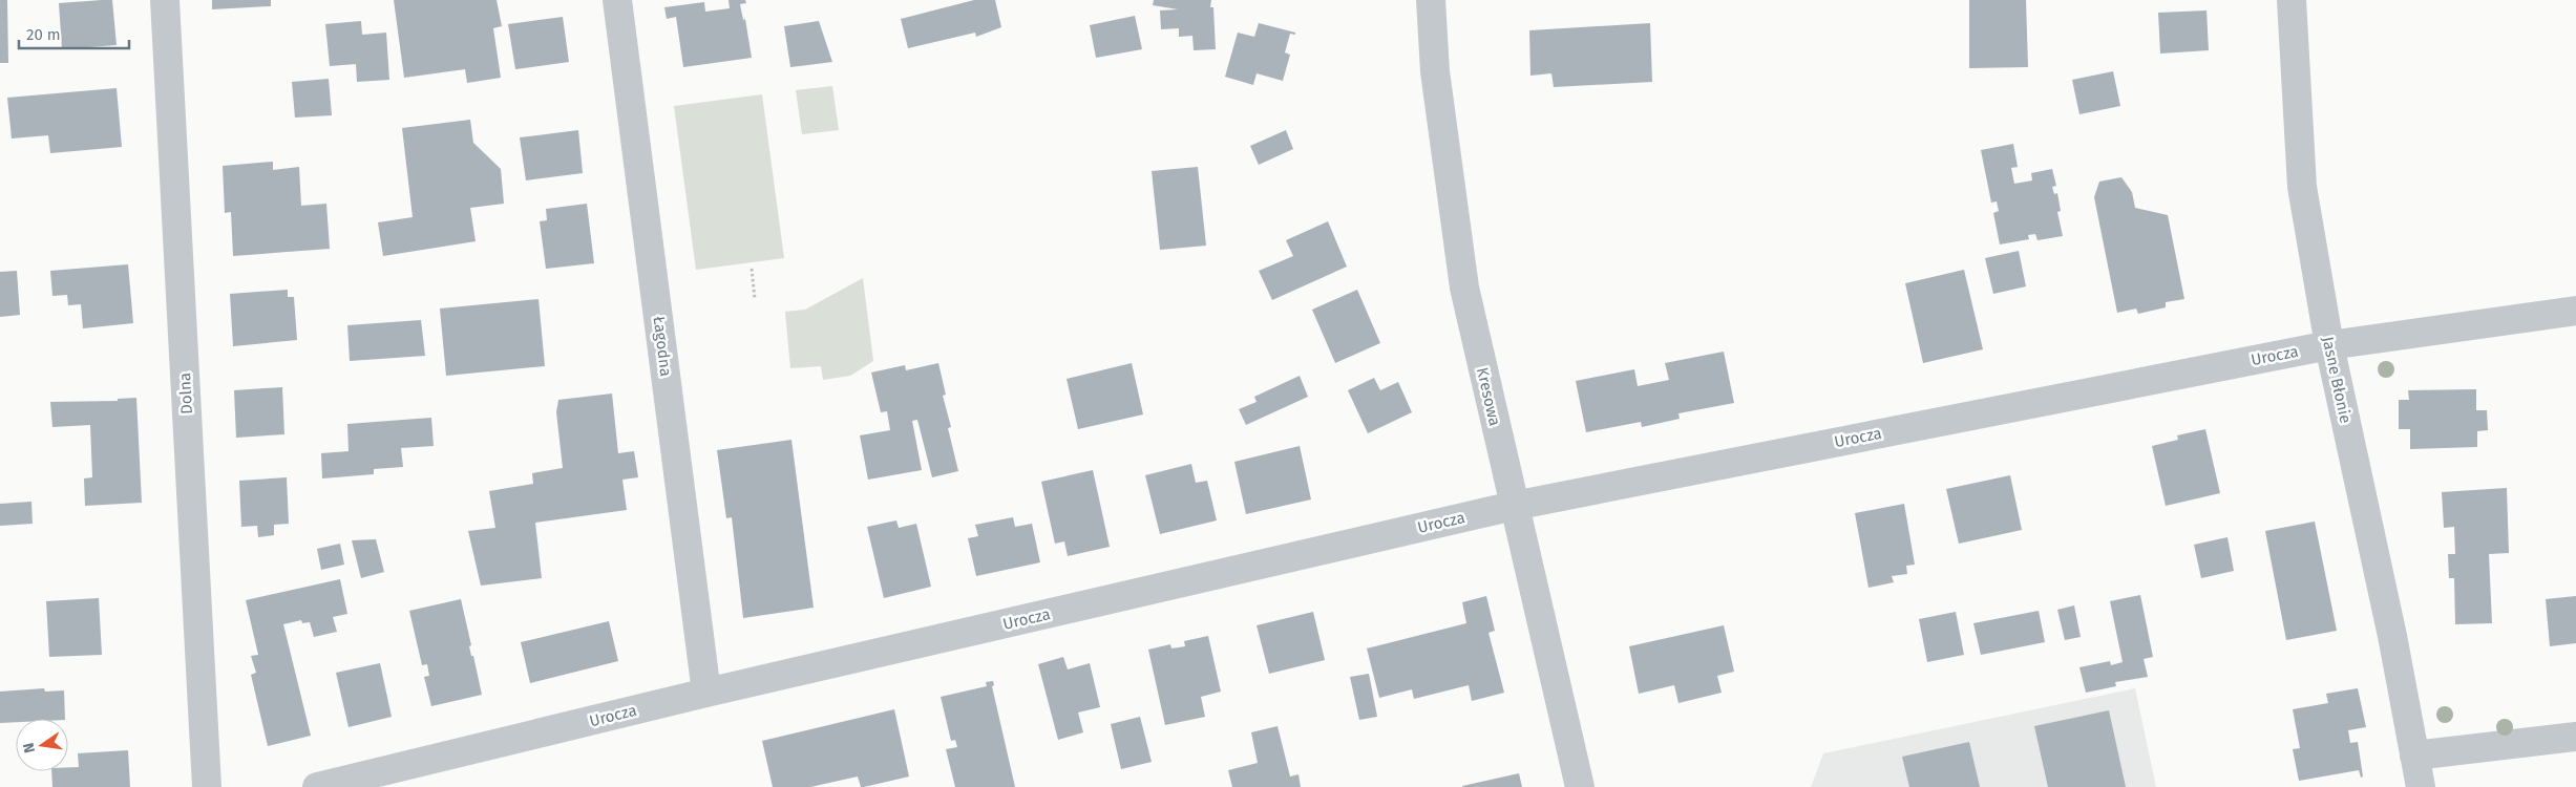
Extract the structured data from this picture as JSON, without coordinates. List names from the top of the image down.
{
  "streets": {
    "street": [
      "Łagodna",
      "Urocza",
      "Jasne Błonie",
      "Dolna",
      "Kresowa"
    ]
  },
  "crossings": [
    ["Łagodna", "Urocza"],
    ["Urocza", "Jasne Błonie"],
    ["Urocza", "Kresowa"]
  ],
  "scale_bar": "20 m",
  "north": "left"
}
